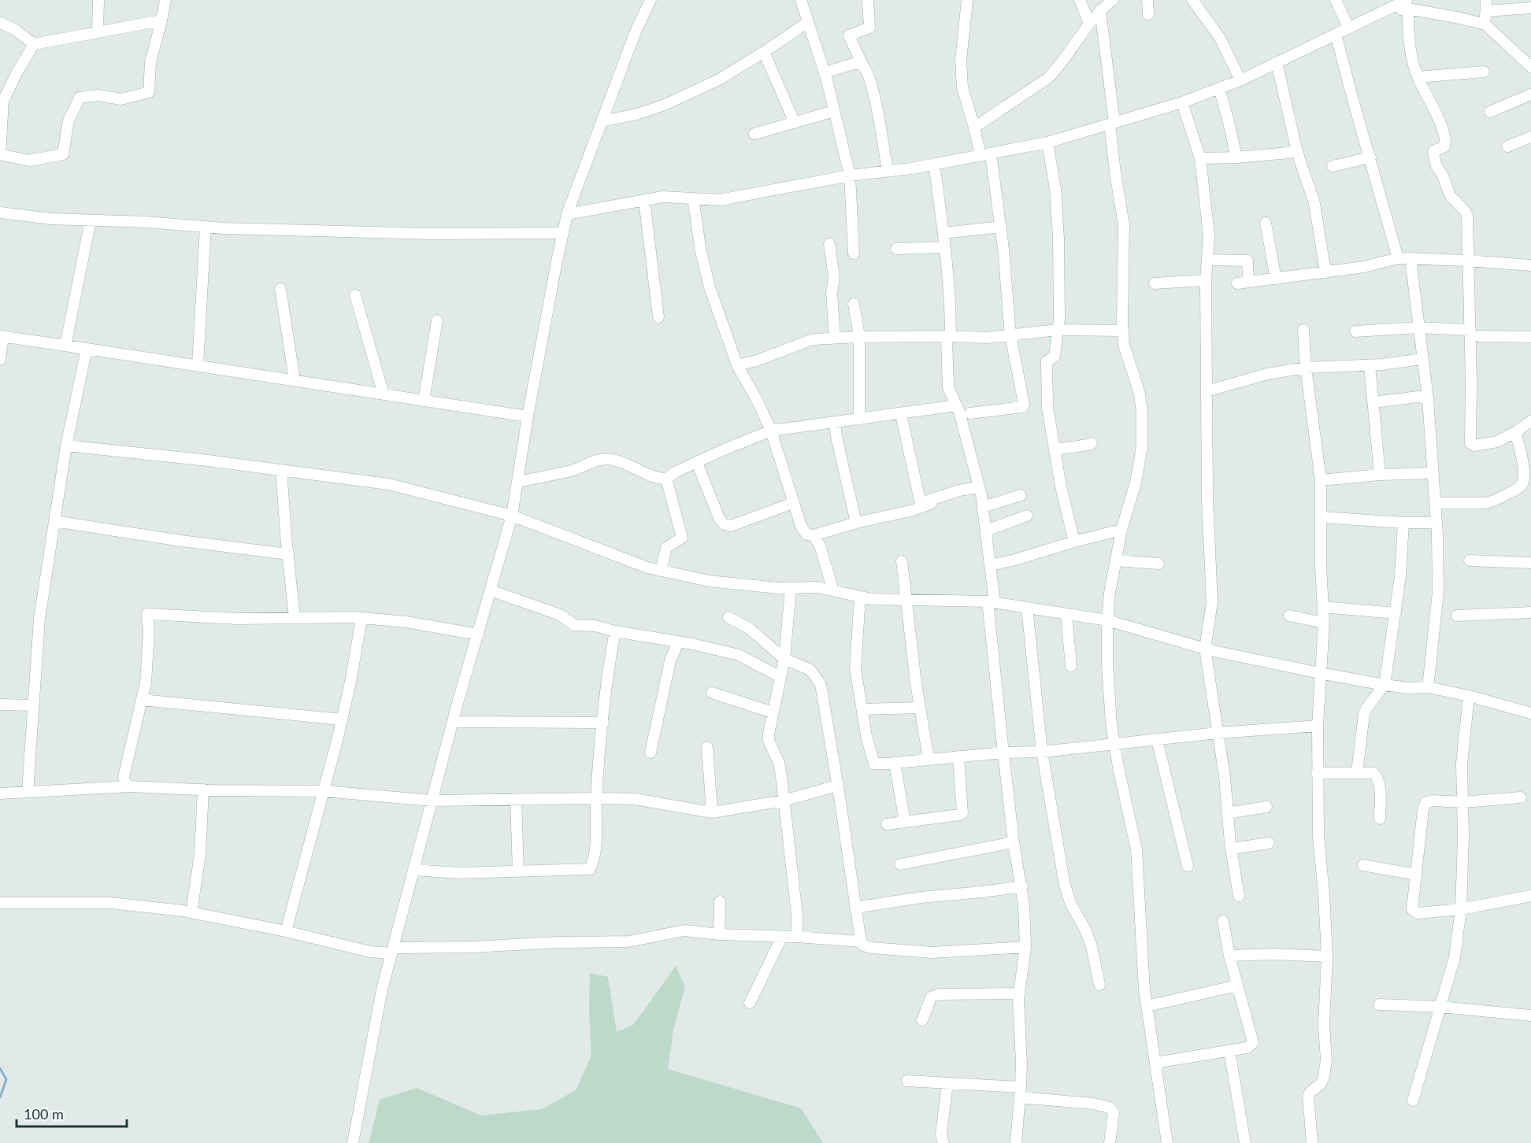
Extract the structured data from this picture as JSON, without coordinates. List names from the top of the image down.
{
  "scale_bar": "100 m"
}
